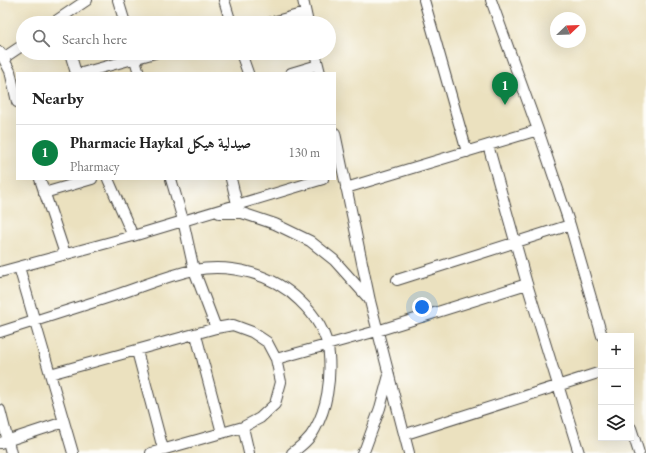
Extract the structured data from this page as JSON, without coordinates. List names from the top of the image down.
{
  "north": "top right",
  "page": {
    "search": "Search here",
    "pins": "1",
    "heading": "Nearby",
    "list": [
      {
        "mark": "1",
        "name": "Pharmacie Haykal صيدلية هيكل",
        "note": "Pharmacy",
        "value": "130 m"
      }
    ],
    "map_buttons": ["+", "−"]
  }
}
